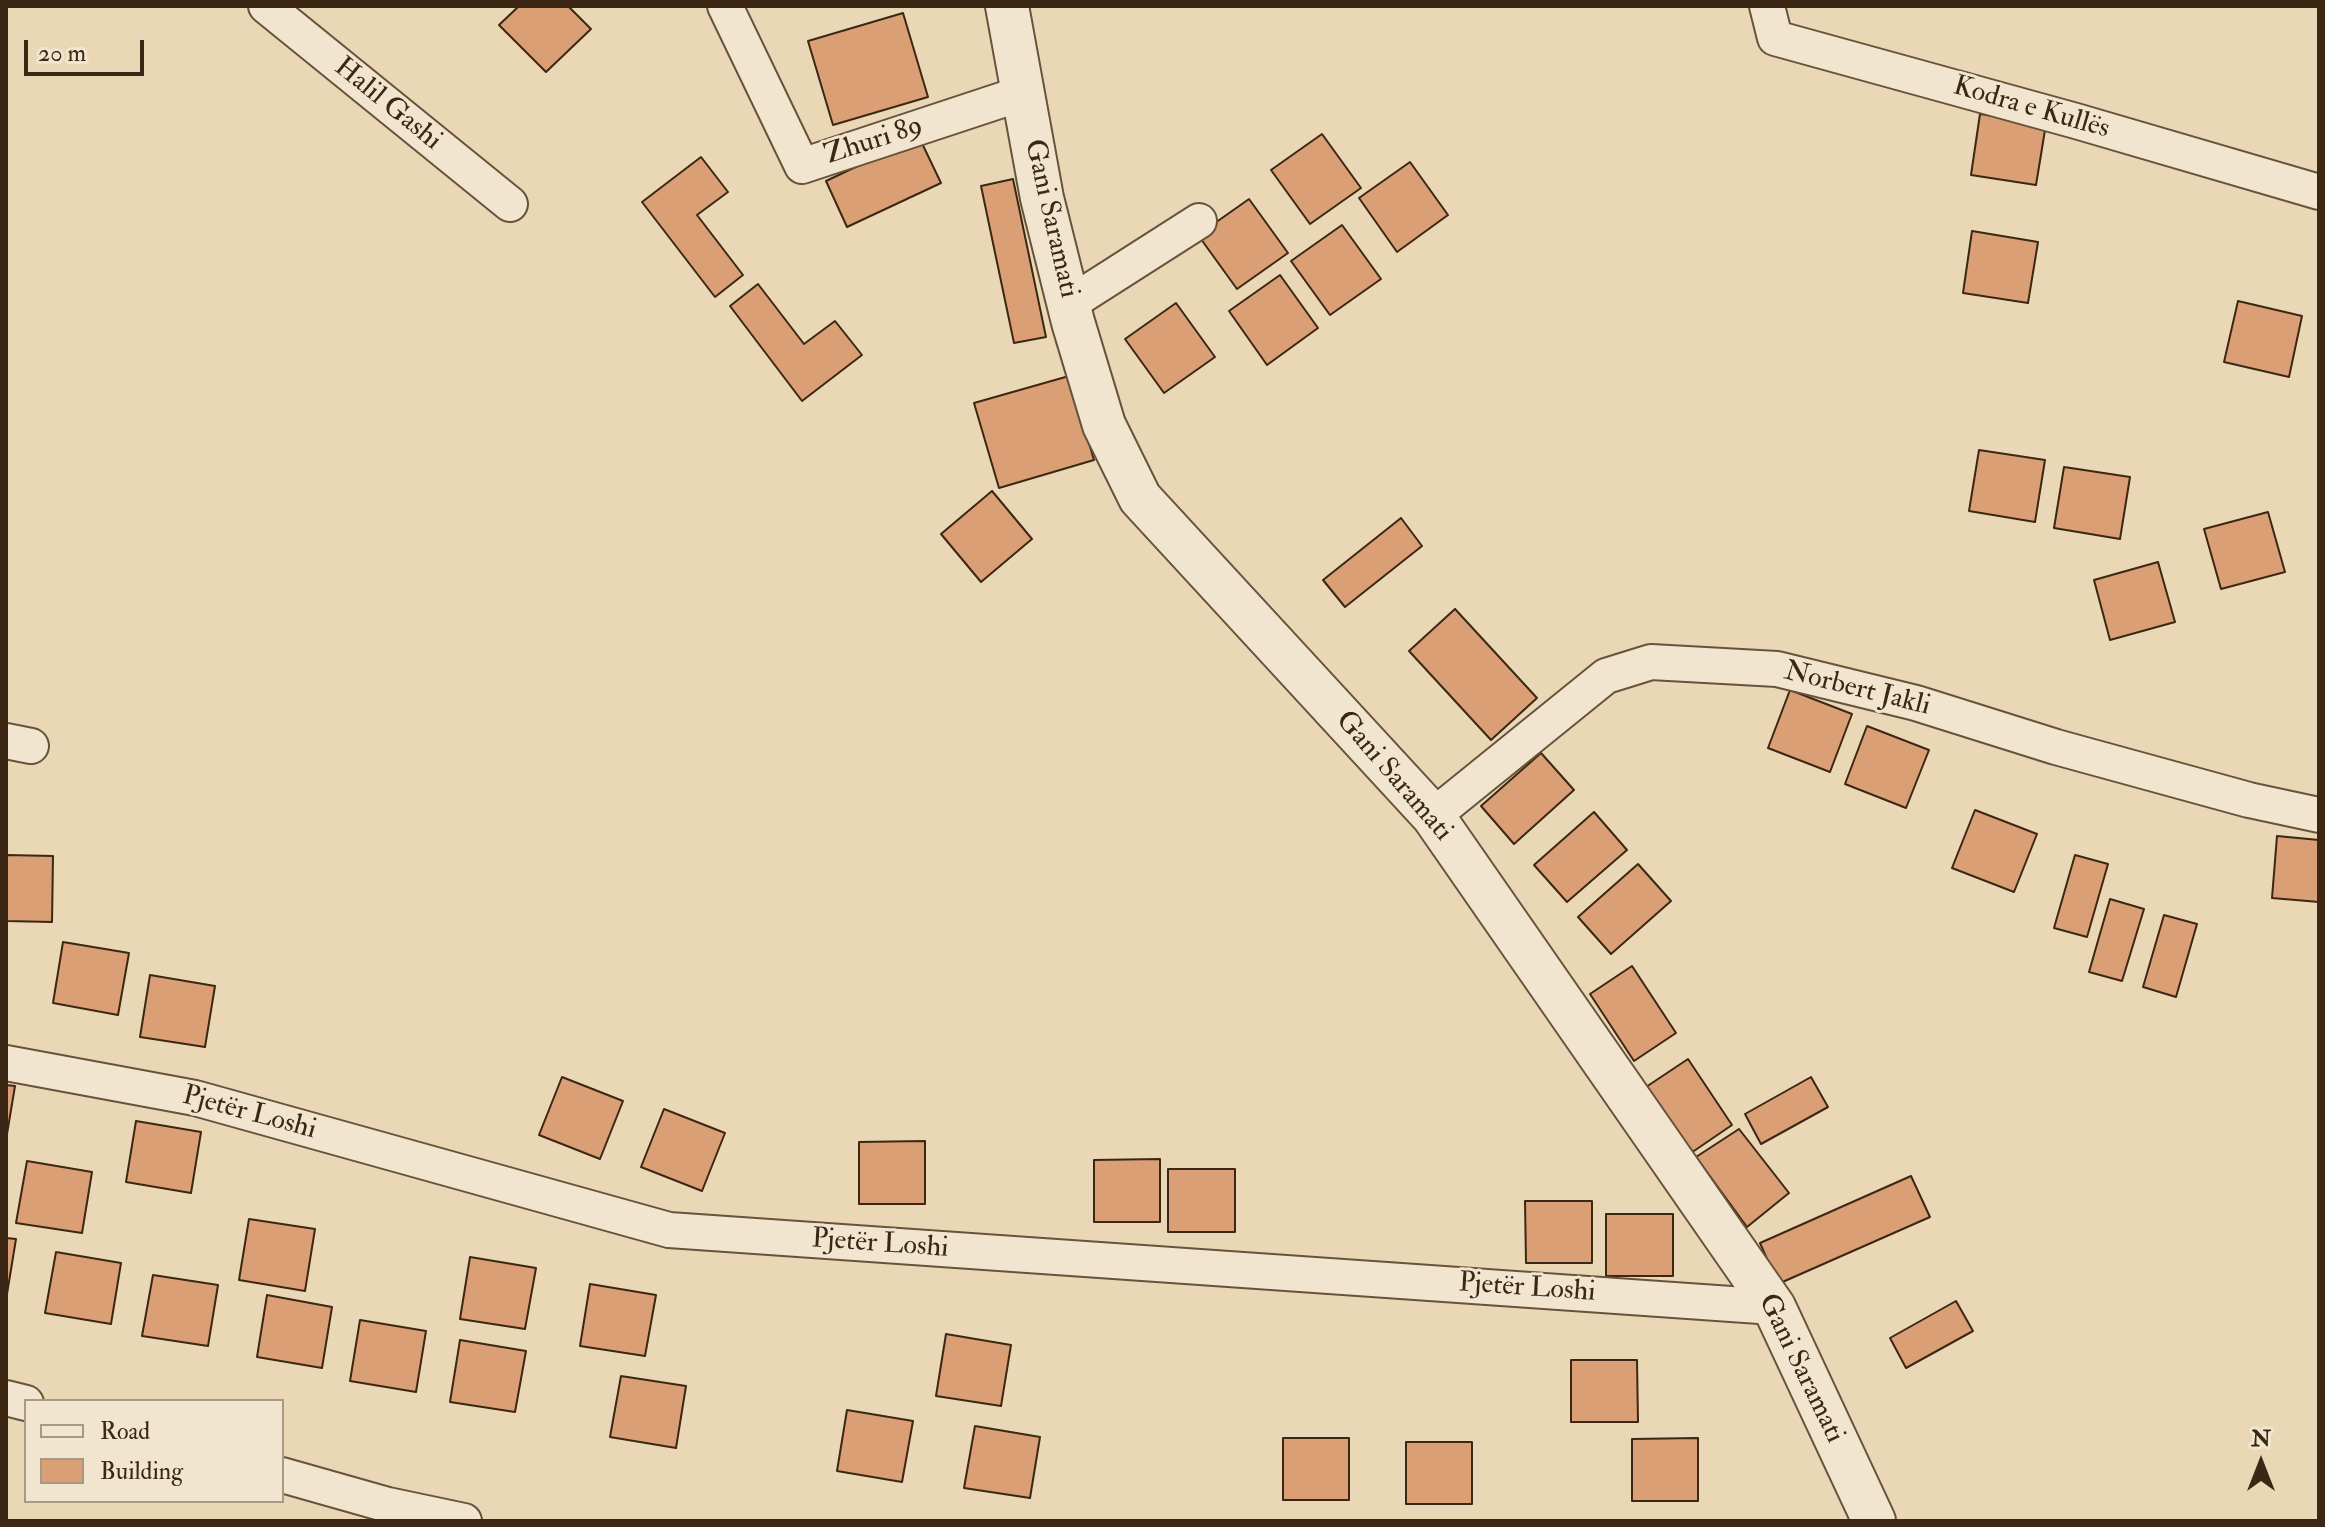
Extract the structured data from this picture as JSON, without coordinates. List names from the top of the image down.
{
  "streets": {
    "street": [
      "Halil Gashi",
      "Kodra e Kullës",
      "Zhuri 89",
      "Gani Saramati",
      "Norbert Jakli",
      "Pjetër Loshi"
    ]
  },
  "crossings": [
    ["Zhuri 89", "Gani Saramati"],
    ["Gani Saramati", "Norbert Jakli"],
    ["Gani Saramati", "Pjetër Loshi"]
  ],
  "legend": ["Road", "Building"],
  "scale_bar": "20 m",
  "north": "top"
}
